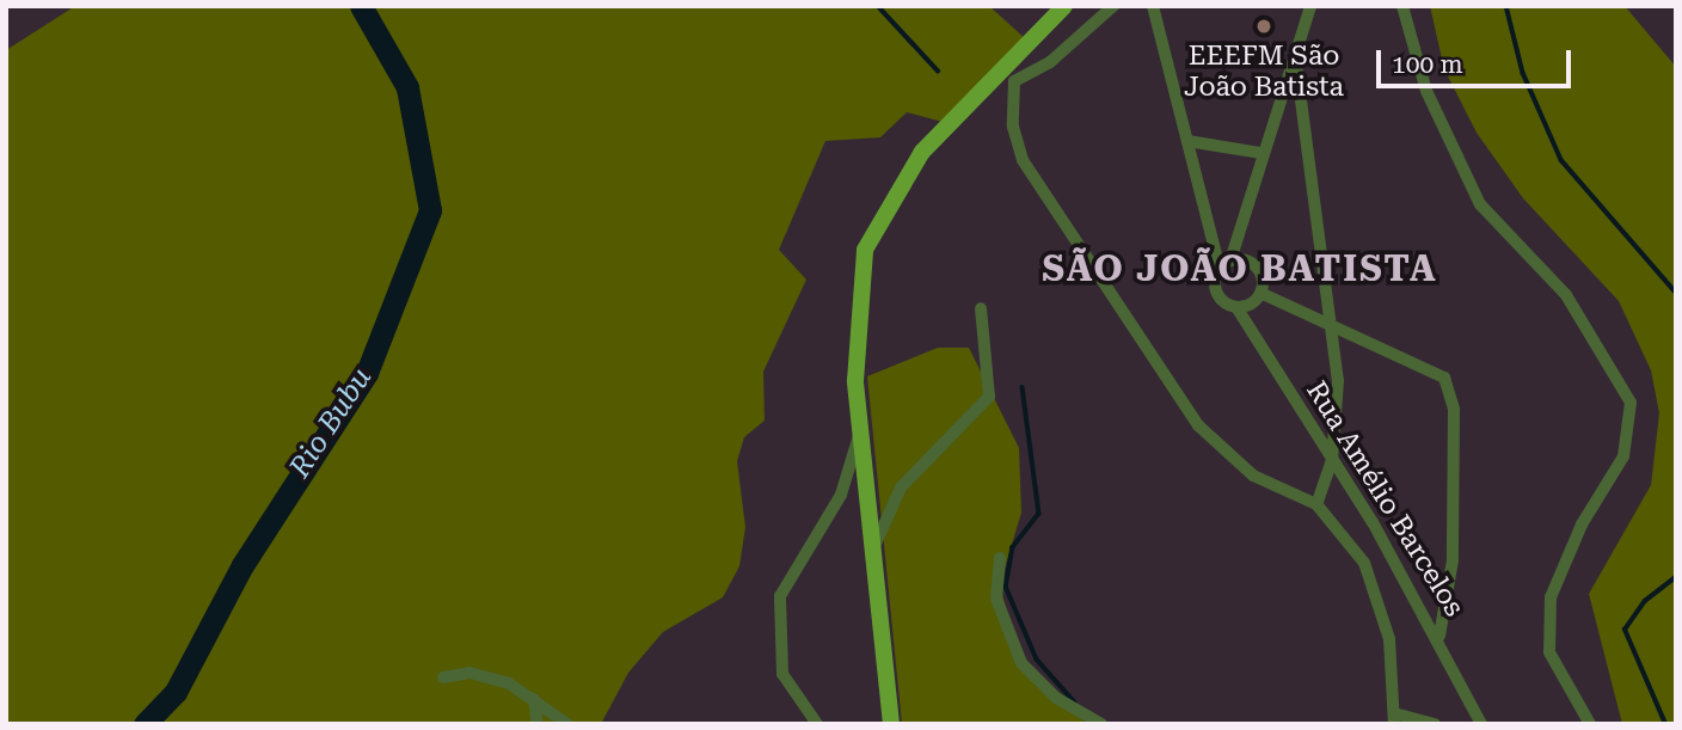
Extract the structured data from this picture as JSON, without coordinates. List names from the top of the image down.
{
  "streets": {
    "street": ["Rua Amélio Barcelos"]
  },
  "districts": ["SÃO JOÃO BATISTA"],
  "water": ["Rio Bubu"],
  "places": ["EEEFM São João Batista"],
  "scale_bar": "100 m"
}
